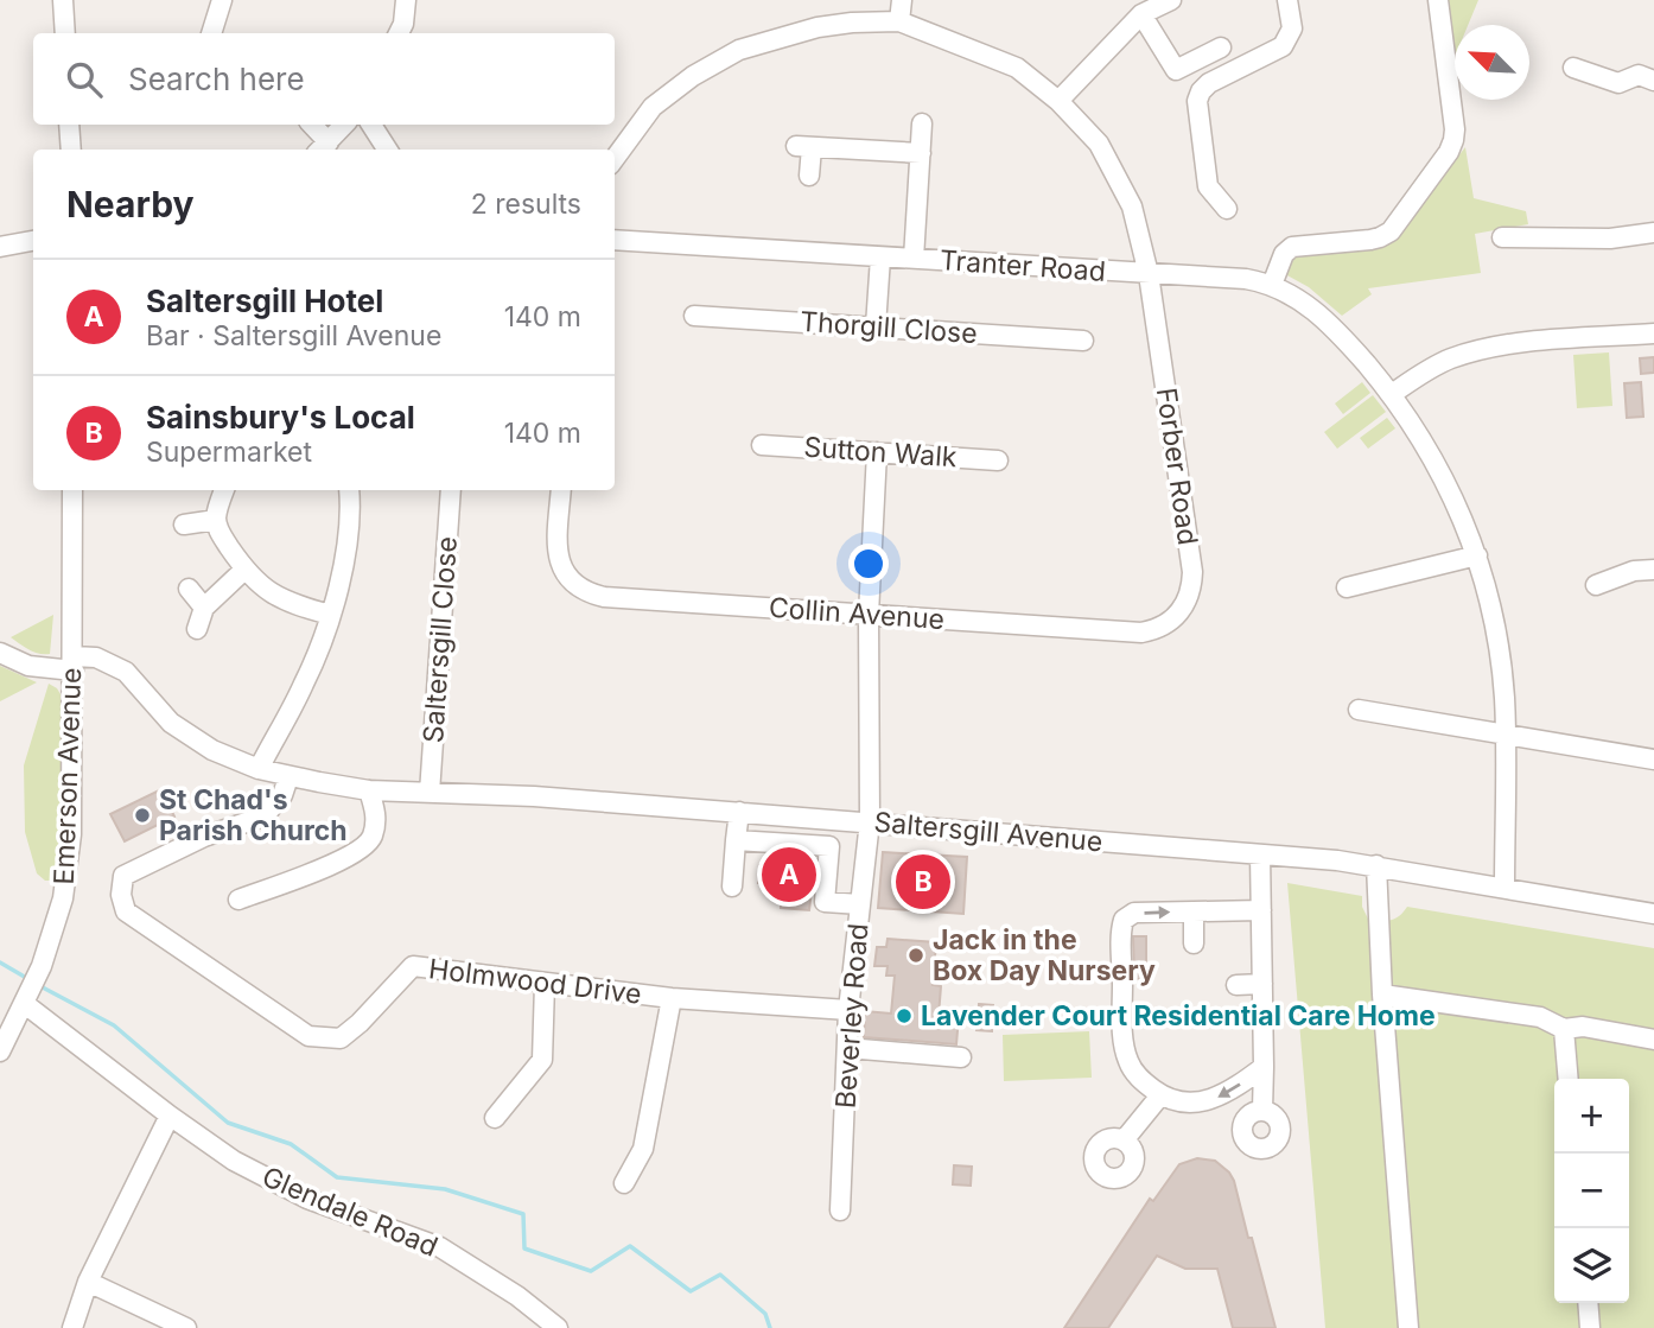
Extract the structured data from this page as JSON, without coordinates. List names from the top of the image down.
{
  "streets": {
    "street": [
      "Tranter Road",
      "Thorgill Close",
      "Sutton Walk",
      "Forber Road",
      "Collin Avenue",
      "Saltersgill Close",
      "Emerson Avenue",
      "Saltersgill Avenue",
      "Holmwood Drive",
      "Beverley Road",
      "Glendale Road"
    ]
  },
  "crossings": [
    ["Tranter Road", "Forber Road"],
    ["Tranter Road", "Saltersgill Avenue"],
    ["Sutton Walk", "Beverley Road"],
    ["Forber Road", "Collin Avenue"],
    ["Collin Avenue", "Beverley Road"],
    ["Saltersgill Close", "Saltersgill Avenue"],
    ["Emerson Avenue", "Saltersgill Avenue"],
    ["Emerson Avenue", "Glendale Road"],
    ["Saltersgill Avenue", "Holmwood Drive"],
    ["Saltersgill Avenue", "Beverley Road"],
    ["Holmwood Drive", "Beverley Road"]
  ],
  "places": ["St Chad's Parish Church", "Jack in the Box Day Nursery", "Lavender Court Residential Care Home"],
  "north": "top left",
  "page": {
    "search": "Search here",
    "heading": ["Nearby", "2 results"],
    "list": [
      {
        "mark": "A",
        "name": "Saltersgill Hotel",
        "note": "Bar · Saltersgill Avenue",
        "value": "140 m"
      },
      {
        "mark": "B",
        "name": "Sainsbury's Local",
        "note": "Supermarket",
        "value": "140 m"
      }
    ],
    "pins": ["A", "B"],
    "map_buttons": ["+", "−"]
  }
}
